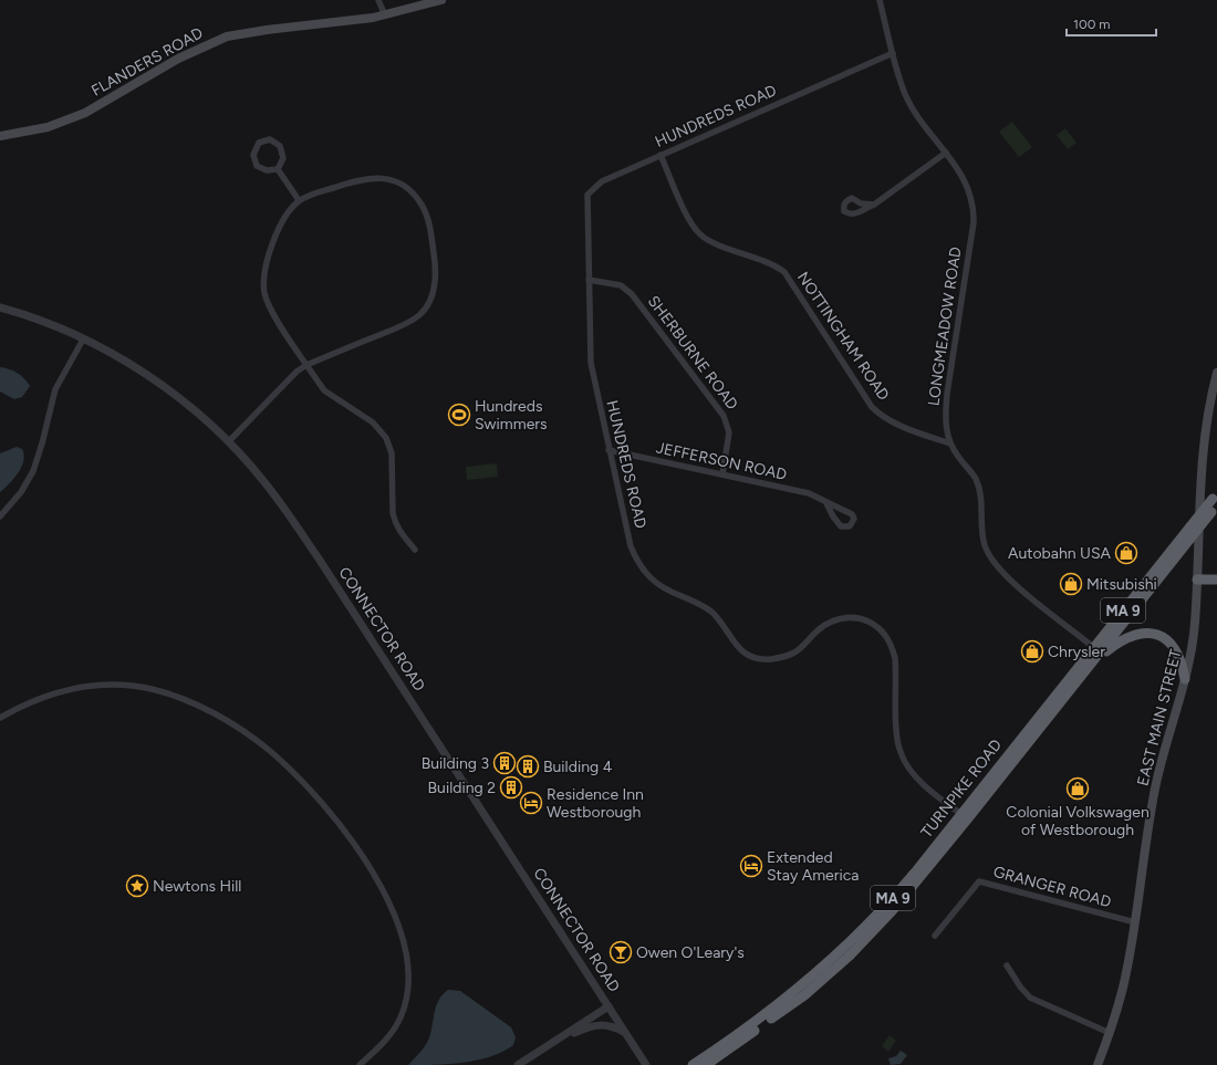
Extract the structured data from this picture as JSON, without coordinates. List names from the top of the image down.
{
  "streets": {
    "highway": ["MA 9", "TURNPIKE ROAD"],
    "main road": ["FLANDERS ROAD", "EAST MAIN STREET"],
    "street": [
      "HUNDREDS ROAD",
      "LONGMEADOW ROAD",
      "NOTTINGHAM ROAD",
      "SHERBURNE ROAD",
      "JEFFERSON ROAD",
      "CONNECTOR ROAD",
      "GRANGER ROAD"
    ]
  },
  "crossings": [
    ["HUNDREDS ROAD", "LONGMEADOW ROAD"],
    ["HUNDREDS ROAD", "NOTTINGHAM ROAD"],
    ["HUNDREDS ROAD", "SHERBURNE ROAD"],
    ["HUNDREDS ROAD", "JEFFERSON ROAD"],
    ["HUNDREDS ROAD", "TURNPIKE ROAD"],
    ["LONGMEADOW ROAD", "NOTTINGHAM ROAD"],
    ["LONGMEADOW ROAD", "TURNPIKE ROAD"],
    ["SHERBURNE ROAD", "JEFFERSON ROAD"],
    ["EAST MAIN STREET", "GRANGER ROAD"]
  ],
  "places": {
    "sports": ["Hundreds Swimmers"],
    "shop": [
      "Autobahn USA",
      "Mitsubishi",
      "Chrysler",
      "Colonial Volkswagen of Westborough"
    ],
    "building": ["Building 3", "Building 4", "Building 2"],
    "hotel": ["Residence Inn Westborough", "Extended Stay America"],
    "place": ["Newtons Hill"],
    "bar": ["Owen O'Leary's"]
  },
  "scale_bar": "100 m"
}
